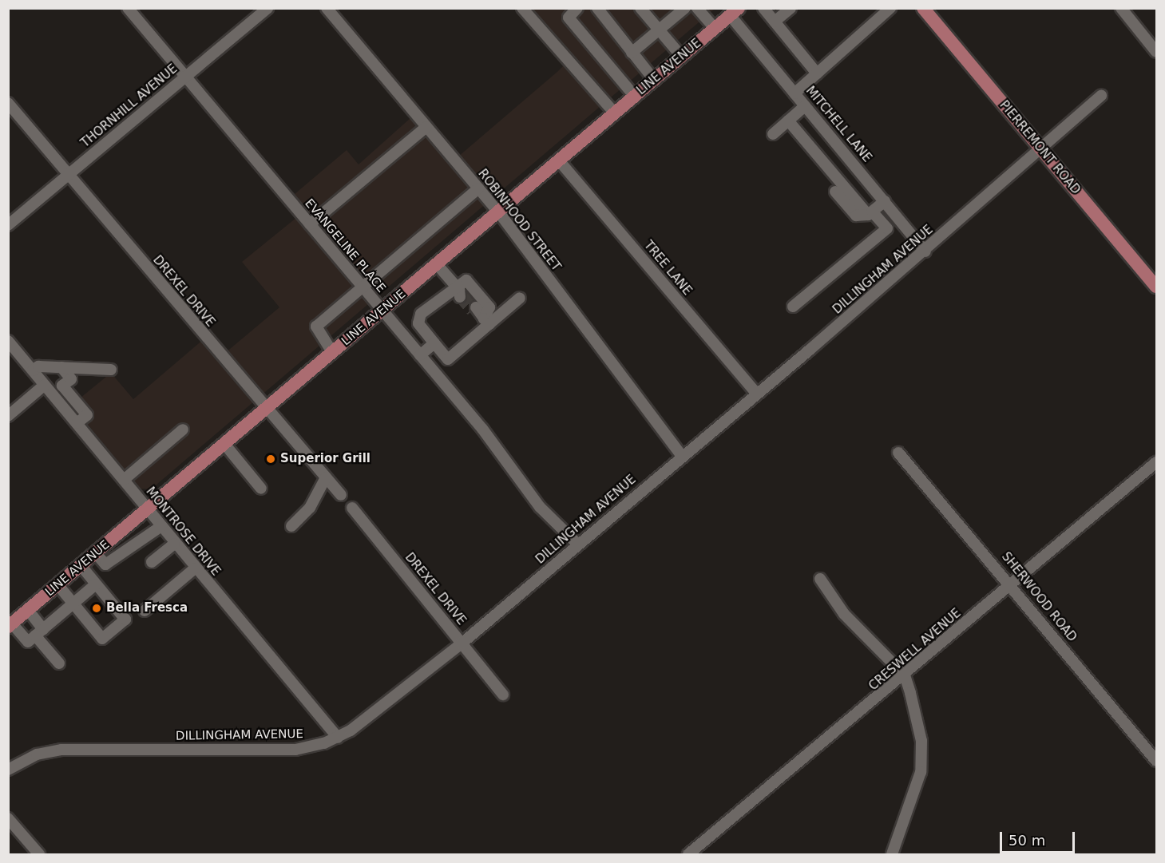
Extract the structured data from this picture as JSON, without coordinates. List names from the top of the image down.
{
  "streets": {
    "main road": ["LINE AVENUE", "PIERREMONT ROAD"],
    "street": [
      "THORNHILL AVENUE",
      "MITCHELL LANE",
      "ROBINHOOD STREET",
      "EVANGELINE PLACE",
      "TREE LANE",
      "DILLINGHAM AVENUE",
      "DREXEL DRIVE",
      "MONTROSE DRIVE",
      "SHERWOOD ROAD",
      "CRESWELL AVENUE"
    ]
  },
  "crossings": [
    ["LINE AVENUE", "MITCHELL LANE"],
    ["LINE AVENUE", "ROBINHOOD STREET"],
    ["LINE AVENUE", "EVANGELINE PLACE"],
    ["LINE AVENUE", "TREE LANE"],
    ["LINE AVENUE", "DREXEL DRIVE"],
    ["LINE AVENUE", "MONTROSE DRIVE"],
    ["THORNHILL AVENUE", "EVANGELINE PLACE"],
    ["THORNHILL AVENUE", "DREXEL DRIVE"],
    ["MITCHELL LANE", "DILLINGHAM AVENUE"],
    ["PIERREMONT ROAD", "DILLINGHAM AVENUE"],
    ["ROBINHOOD STREET", "DILLINGHAM AVENUE"],
    ["EVANGELINE PLACE", "DILLINGHAM AVENUE"],
    ["TREE LANE", "DILLINGHAM AVENUE"],
    ["DILLINGHAM AVENUE", "DREXEL DRIVE"],
    ["DILLINGHAM AVENUE", "MONTROSE DRIVE"],
    ["SHERWOOD ROAD", "CRESWELL AVENUE"]
  ],
  "places": ["Superior Grill", "Bella Fresca"],
  "scale_bar": "50 m"
}
